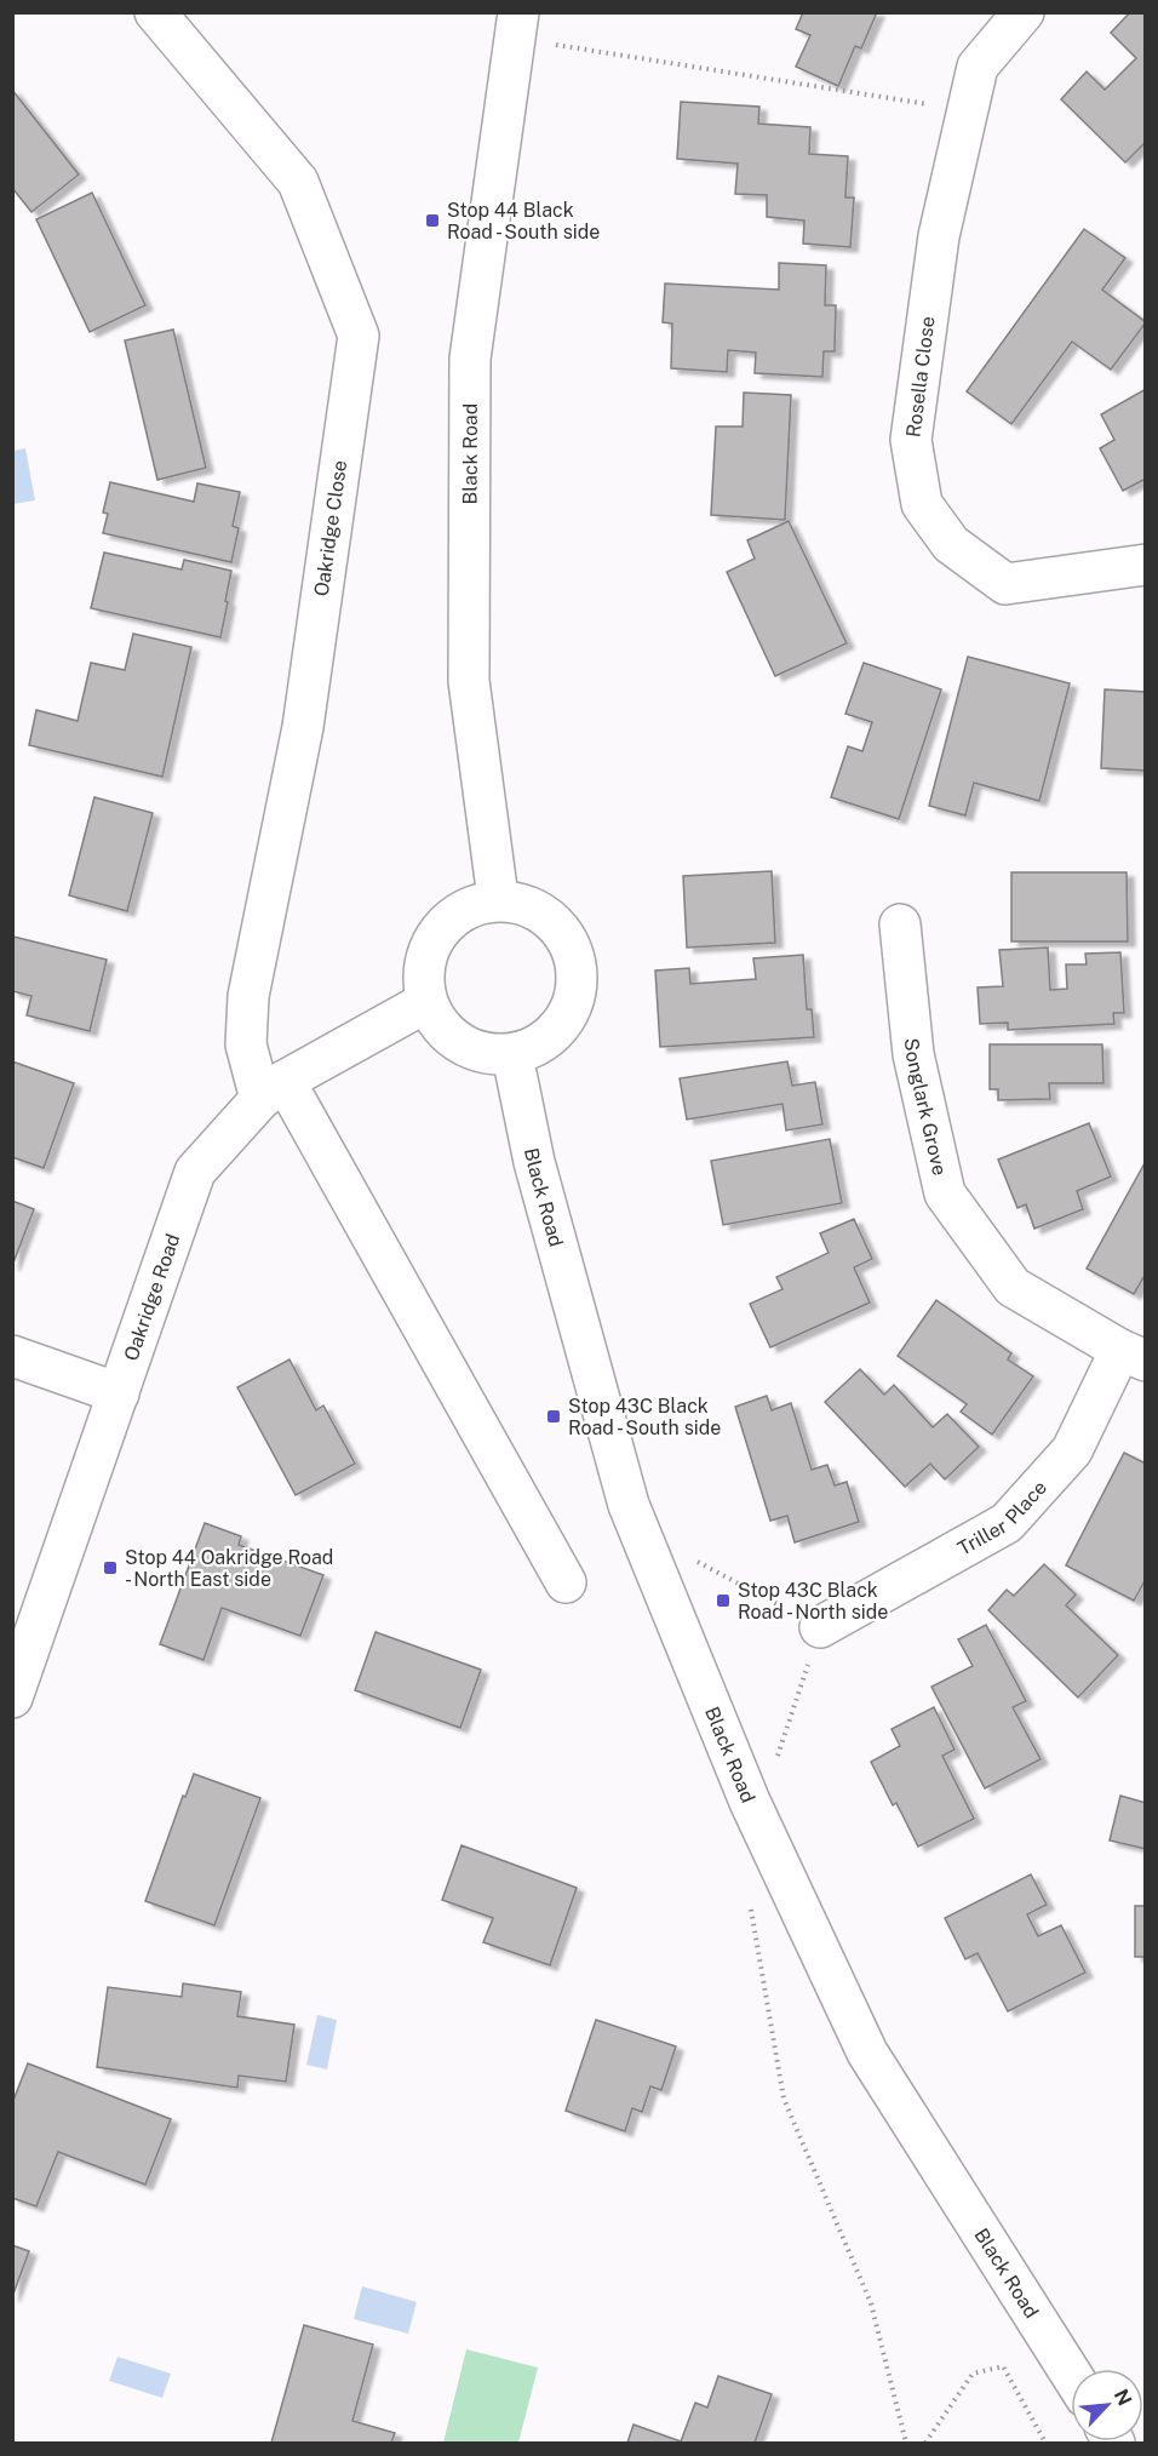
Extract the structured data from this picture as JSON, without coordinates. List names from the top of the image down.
{
  "streets": {
    "street": [
      "Rosella Close",
      "Black Road",
      "Oakridge Close",
      "Songlark Grove",
      "Oakridge Road",
      "Triller Place"
    ]
  },
  "crossings": [
    ["Black Road", "Oakridge Road"],
    ["Oakridge Close", "Oakridge Road"],
    ["Songlark Grove", "Triller Place"]
  ],
  "places": {
    "transit": [
      "Stop 44 Black Road - South side",
      "Stop 43C Black Road - South side",
      "Stop 44 Oakridge Road - North East side",
      "Stop 43C Black Road - North side"
    ]
  },
  "north": "top right"
}
